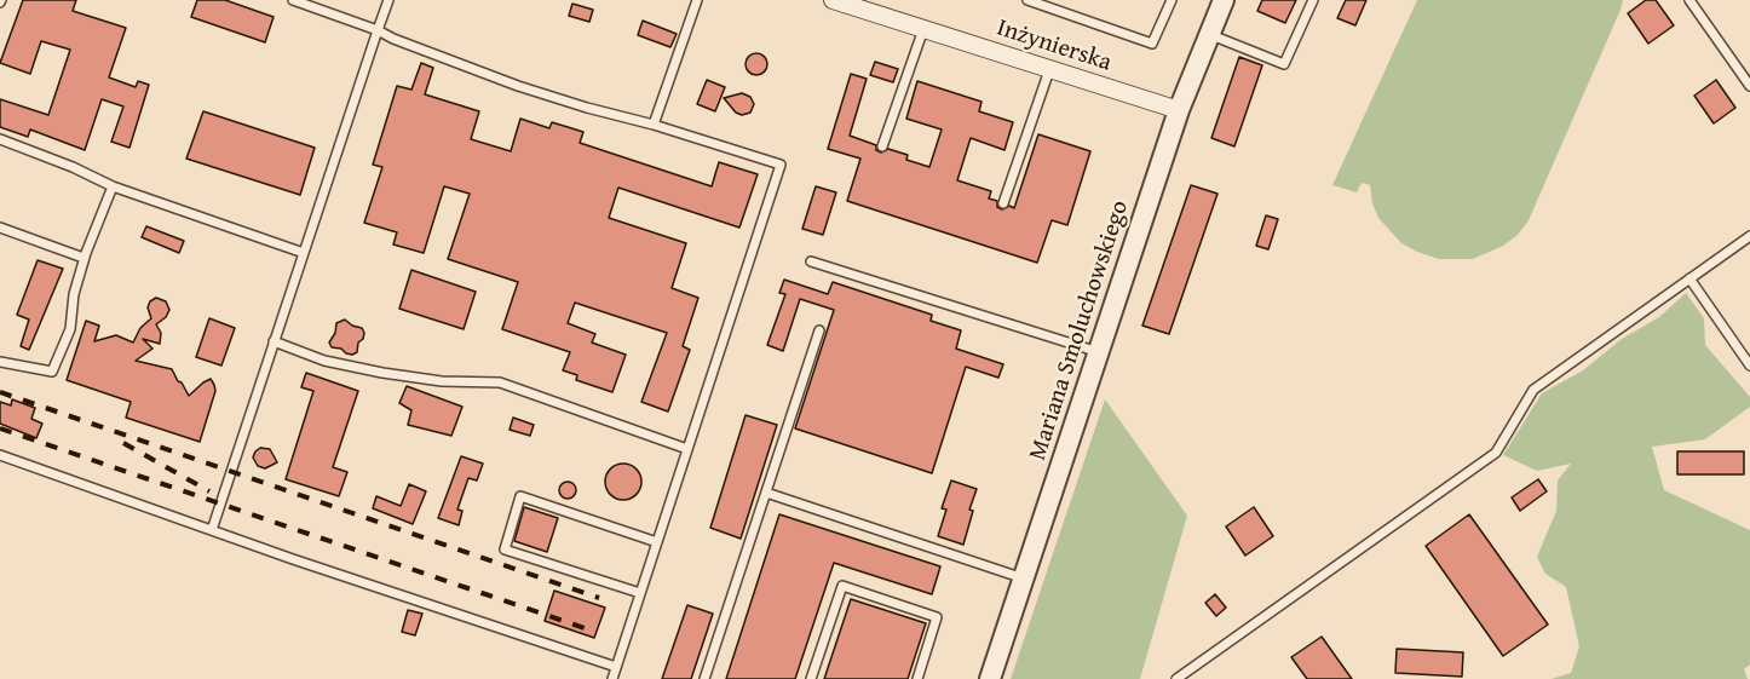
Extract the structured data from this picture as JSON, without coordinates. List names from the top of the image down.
{
  "streets": {
    "street": ["Inżynierska", "Mariana Smoluchowskiego"]
  },
  "crossings": [
    ["Inżynierska", "Mariana Smoluchowskiego"]
  ]
}
